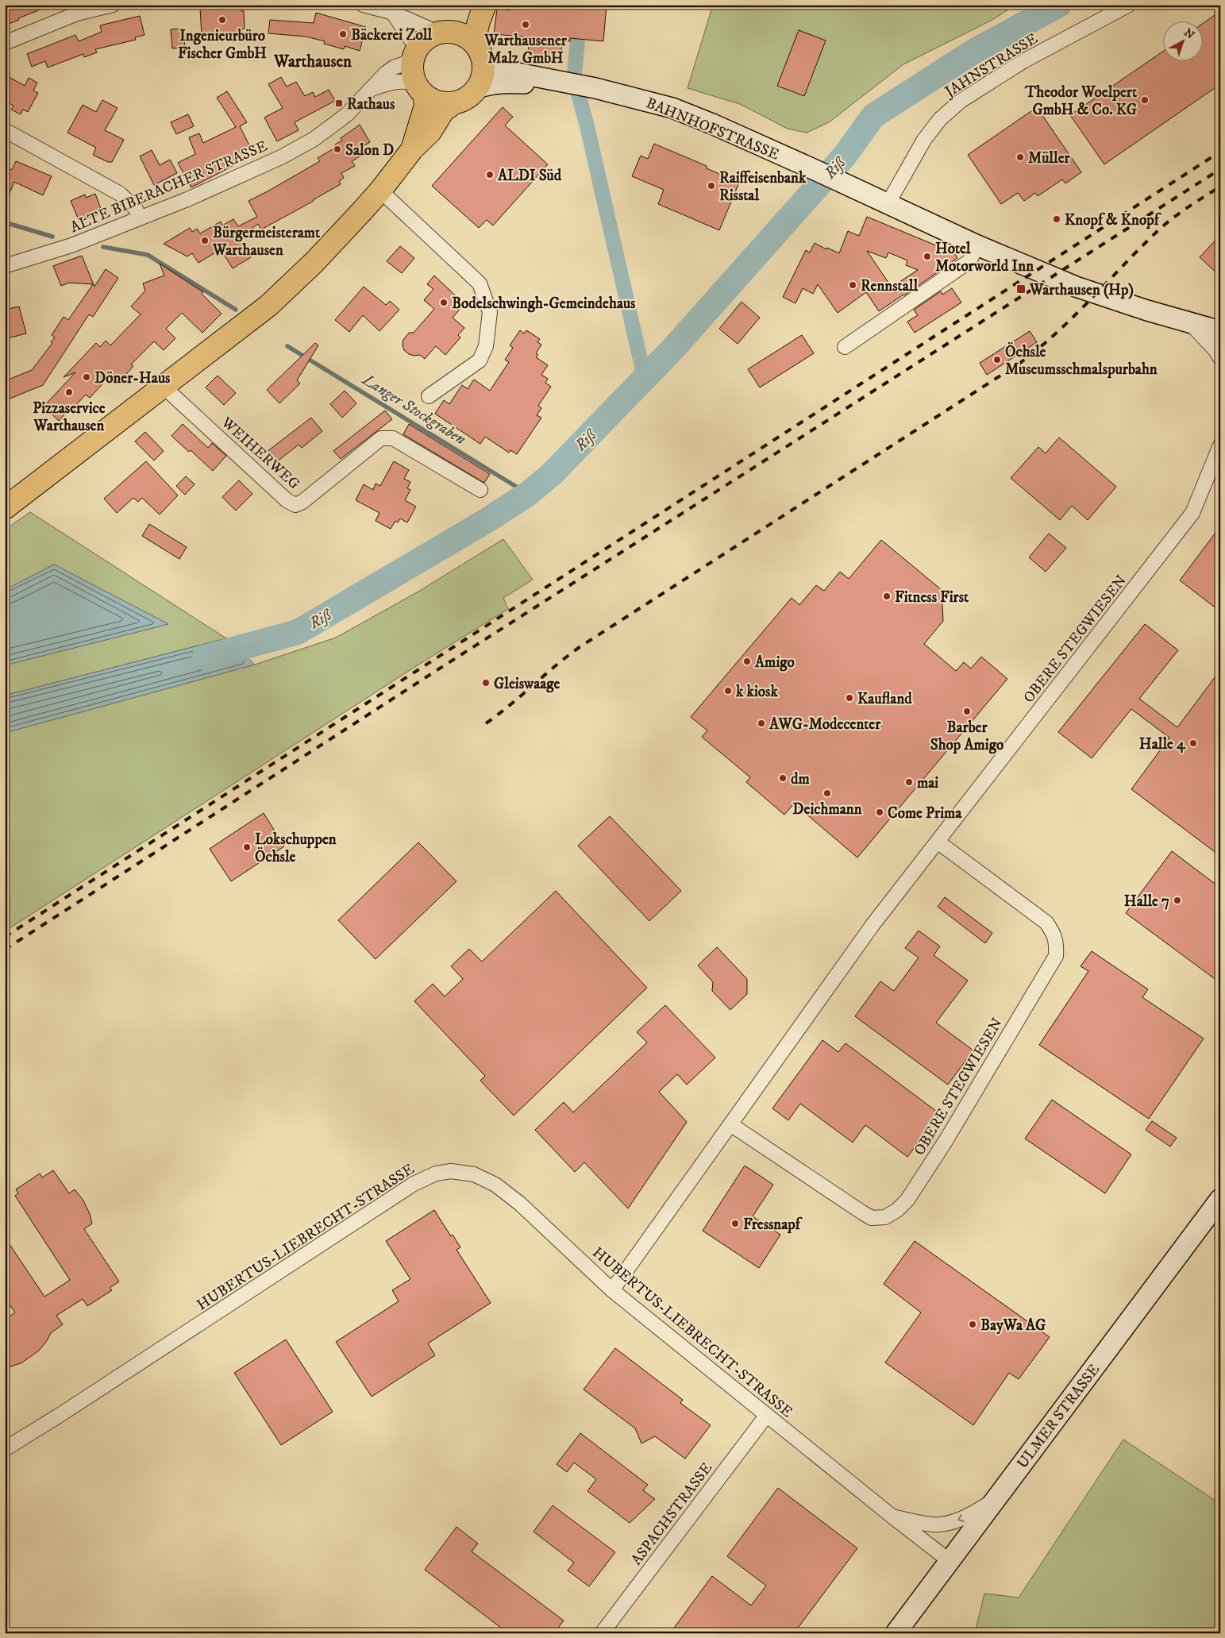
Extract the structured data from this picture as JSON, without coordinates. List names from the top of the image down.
{
  "streets": {
    "main road": ["BAHNHOFSTRASSE", "ULMER STRASSE"],
    "street": [
      "JAHNSTRASSE",
      "ALTE BIBERACHER STRASSE",
      "WEIHERWEG",
      "OBERE STEGWIESEN",
      "HUBERTUS-LIEBRECHT-STRASSE",
      "ASPACHSTRASSE"
    ]
  },
  "crossings": [
    ["JAHNSTRASSE", "BAHNHOFSTRASSE"],
    ["BAHNHOFSTRASSE", "ALTE BIBERACHER STRASSE"],
    ["OBERE STEGWIESEN", "HUBERTUS-LIEBRECHT-STRASSE"],
    ["HUBERTUS-LIEBRECHT-STRASSE", "ULMER STRASSE"],
    ["HUBERTUS-LIEBRECHT-STRASSE", "ASPACHSTRASSE"]
  ],
  "districts": ["Warthausen"],
  "water": ["Riß", "Langer Stockgraben"],
  "places": {
    "other": [
      "Ingenieurbüro Fischer GmbH",
      "Warthausener Malz GmbH",
      "Bäckerei Zoll",
      "Theodor Woelpert GmbH & Co. KG",
      "Salon D",
      "Müller",
      "ALDI Süd",
      "Raiffeisenbank Risstal",
      "Knopf & Knopf",
      "Bürgermeisteramt Warthausen",
      "Hotel Motorworld Inn",
      "Rennstall",
      "Bodelschwingh-Gemeindehaus",
      "Öchsle Museumsschmalspurbahn",
      "Döner-Haus",
      "Pizzaservice Warthausen",
      "Fitness First",
      "Amigo",
      "Gleiswaage",
      "k kiosk",
      "Kaufland",
      "Barber Shop Amigo",
      "AWG-Modecenter",
      "Halle 4",
      "dm",
      "mai",
      "Deichmann",
      "Come Prima",
      "Lokschuppen Öchsle",
      "Halle 7",
      "Fressnapf",
      "BayWa AG"
    ],
    "transit": ["Rathaus", "Warthausen (Hp)"]
  },
  "north": "top right"
}
